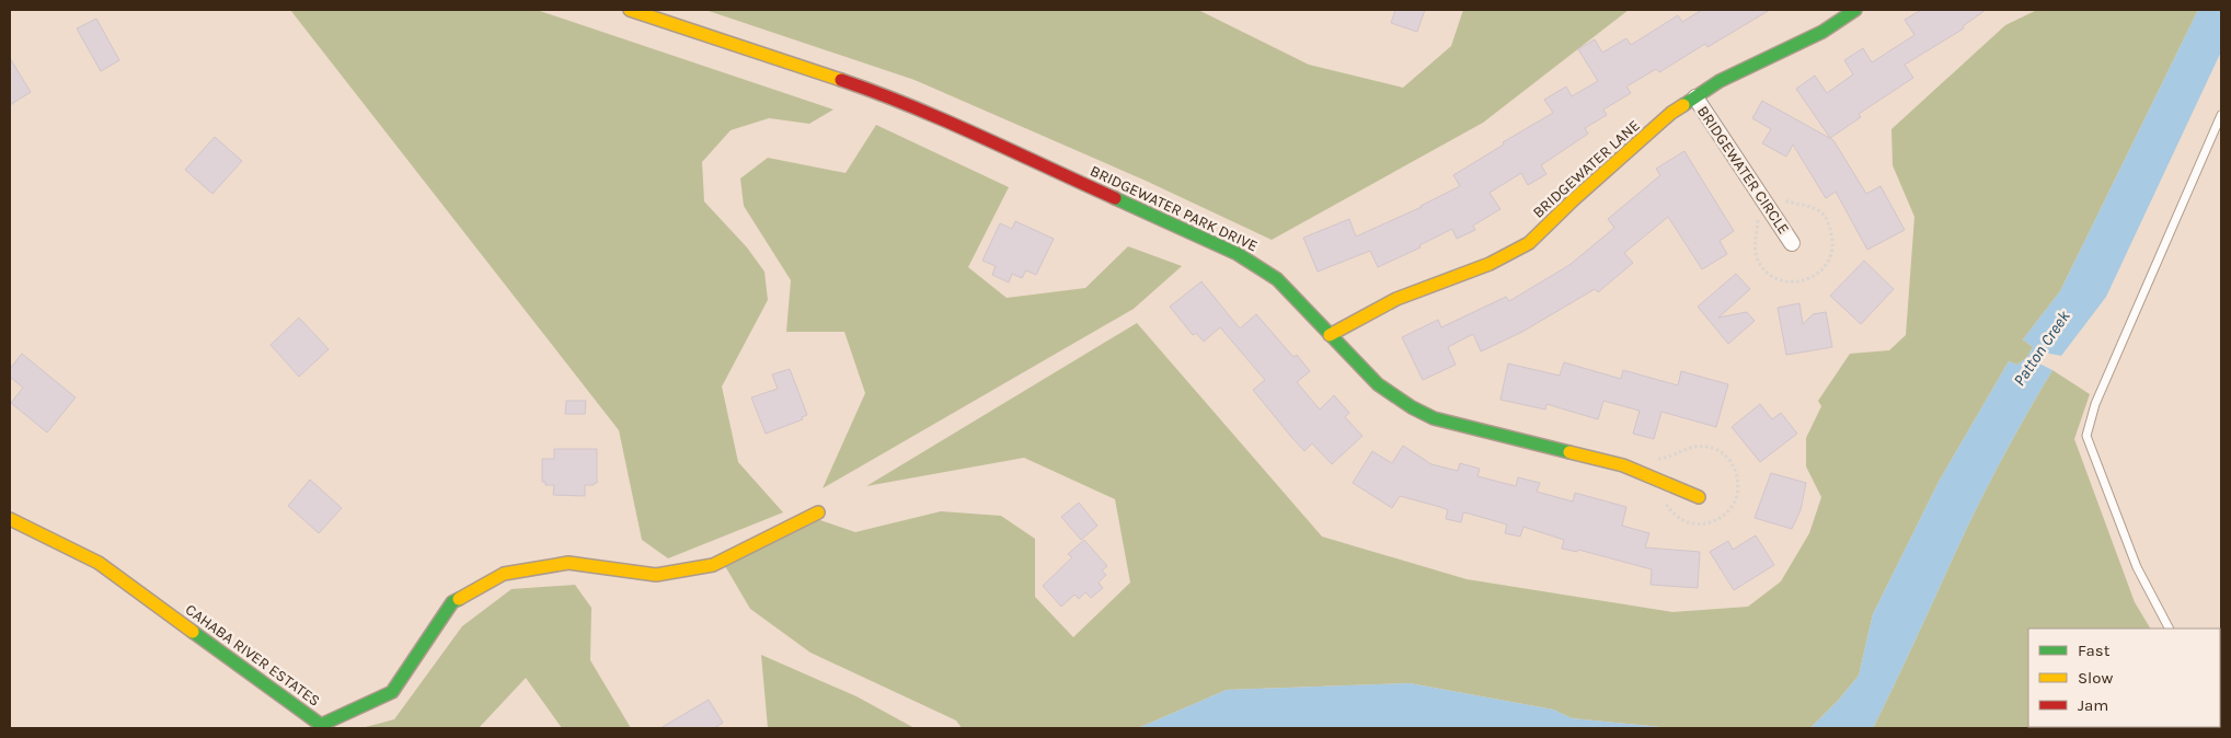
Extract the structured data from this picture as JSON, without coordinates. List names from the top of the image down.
{
  "streets": {
    "street": [
      "BRIDGEWATER LANE",
      "BRIDGEWATER CIRCLE",
      "BRIDGEWATER PARK DRIVE",
      "CAHABA RIVER ESTATES"
    ]
  },
  "crossings": [
    ["BRIDGEWATER LANE", "BRIDGEWATER CIRCLE"],
    ["BRIDGEWATER LANE", "BRIDGEWATER PARK DRIVE"]
  ],
  "water": ["Patton Creek"],
  "legend": ["Fast", "Slow", "Jam"]
}
